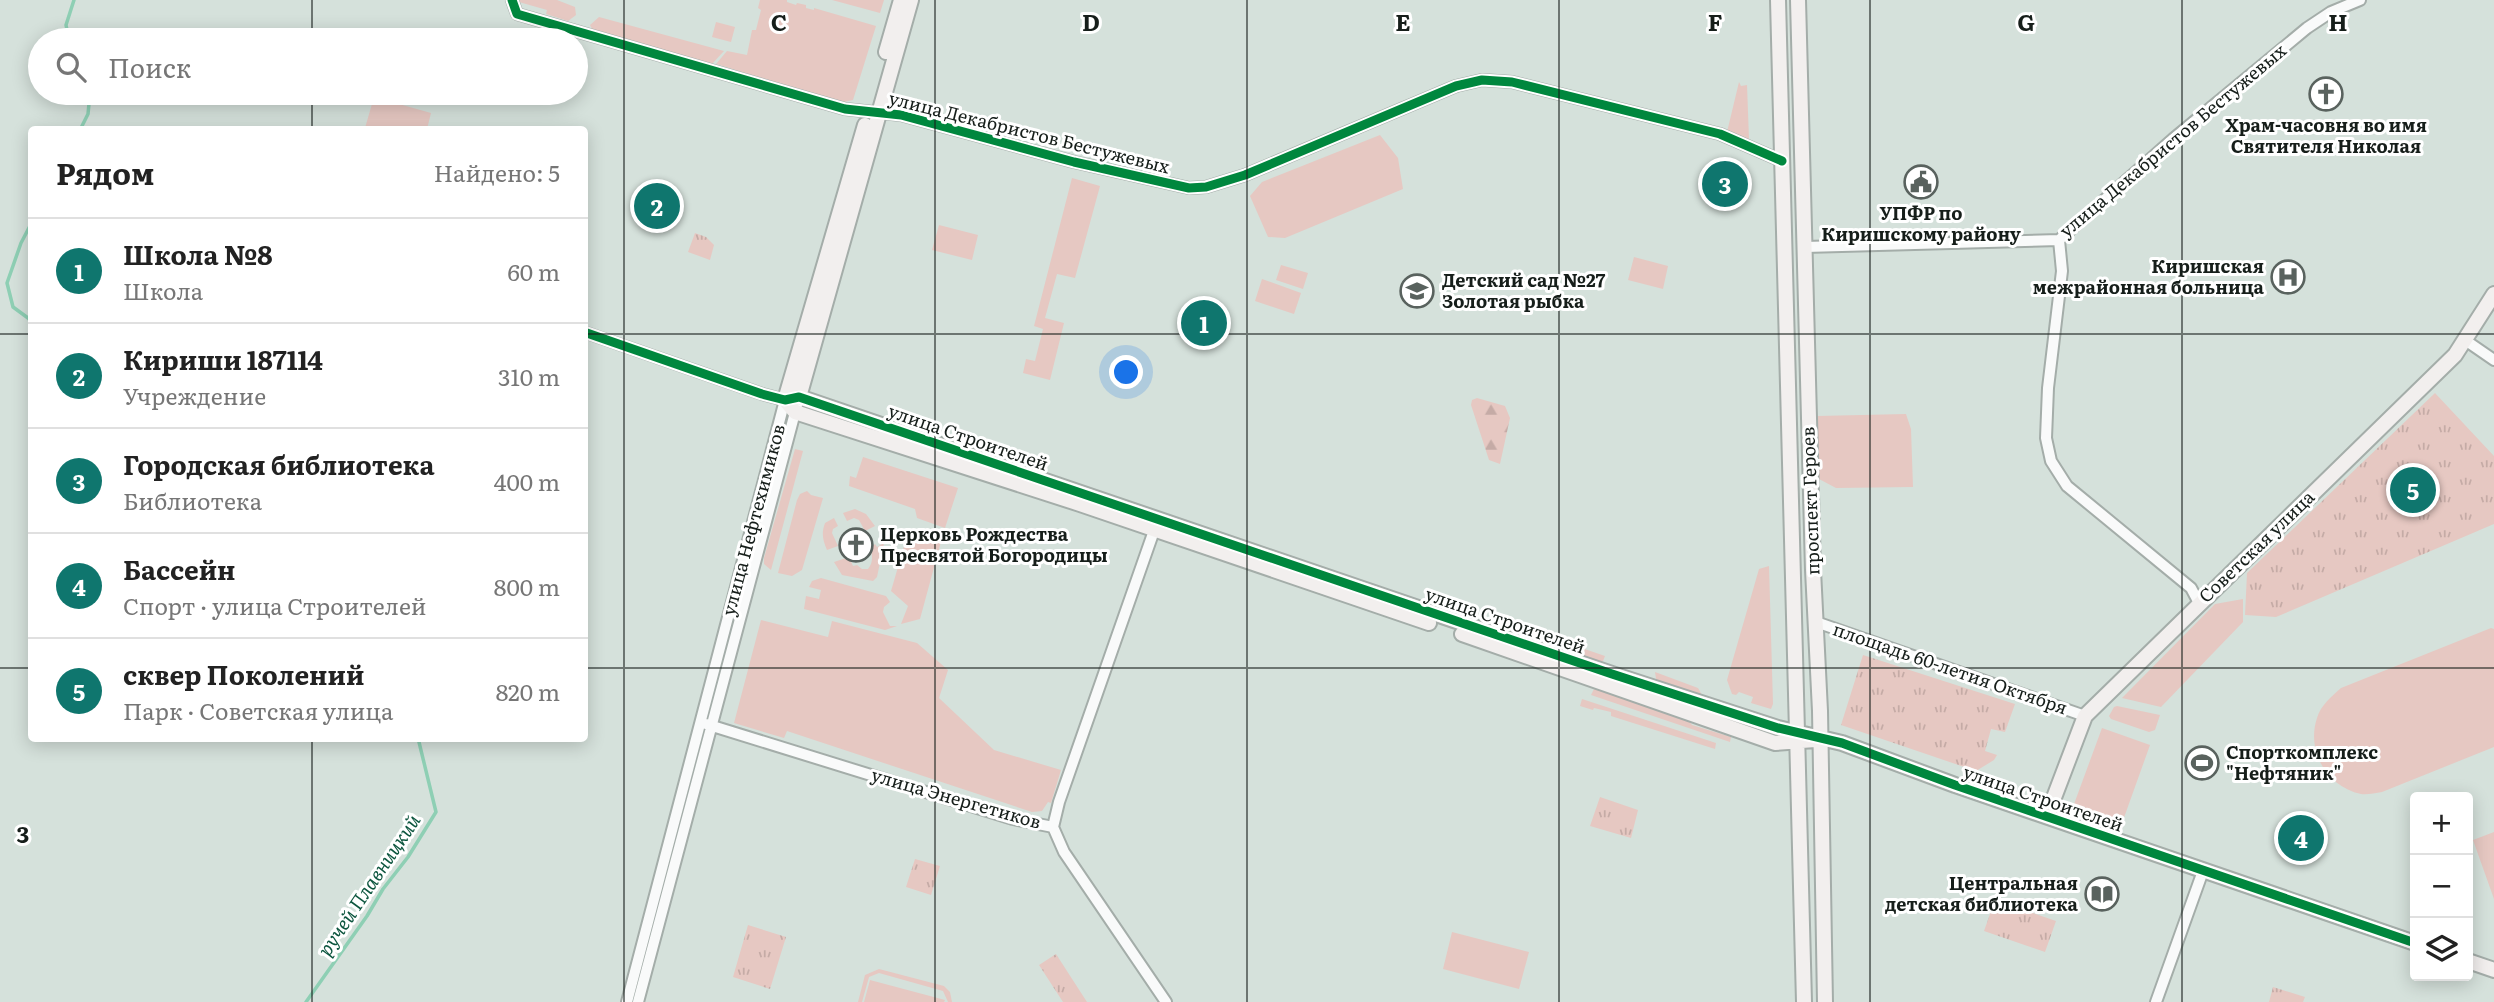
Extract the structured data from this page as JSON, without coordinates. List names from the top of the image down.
{
  "streets": {
    "street": [
      "улица Декабристов Бестужевых",
      "улица Строителей",
      "проспект Героев",
      "улица Нефтехимиков",
      "Советская улица",
      "площадь 60-летия Октября",
      "улица Энергетиков"
    ]
  },
  "crossings": [
    ["улица Декабристов Бестужевых", "проспект Героев"],
    ["улица Декабристов Бестужевых", "улица Нефтехимиков"],
    ["улица Строителей", "проспект Героев"],
    ["улица Строителей", "улица Нефтехимиков"],
    ["улица Строителей", "Советская улица"],
    ["проспект Героев", "площадь 60-летия Октября"],
    ["улица Нефтехимиков", "улица Энергетиков"],
    ["Советская улица", "площадь 60-летия Октября"]
  ],
  "water": ["ручей Плавницкий"],
  "places": {
    "church": ["Храм-часовня во имя Святителя Николая", "Церковь Рождества Пресвятой Богородицы"],
    "public building": ["УПФР по Киришскому району"],
    "hospital": ["Киришская межрайонная больница"],
    "school or university": ["Детский сад №27 Золотая рыбка"],
    "sports": ["Спорткомплекс \"Нефтяник\""],
    "library": ["Центральная детская библиотека"]
  },
  "page": {
    "search": "Поиск",
    "heading": ["Рядом", "Найдено: 5"],
    "pins": [
      "3",
      "2",
      "1",
      "5",
      "4"
    ],
    "list": [
      {
        "mark": "1",
        "name": "Школа №8",
        "note": "Школа",
        "value": "60 m"
      },
      {
        "mark": "2",
        "name": "Кириши 187114",
        "note": "Учреждение",
        "value": "310 m"
      },
      {
        "mark": "3",
        "name": "Городская библиотека",
        "note": "Библиотека",
        "value": "400 m"
      },
      {
        "mark": "4",
        "name": "Бассейн",
        "note": "Спорт · улица Строителей",
        "value": "800 m"
      },
      {
        "mark": "5",
        "name": "сквер Поколений",
        "note": "Парк · Советская улица",
        "value": "820 m"
      }
    ],
    "map_buttons": ["+", "−"]
  },
  "grid": {
    "columns": [
      "C",
      "D",
      "E",
      "F",
      "G",
      "H"
    ],
    "rows": ["3"]
  }
}
